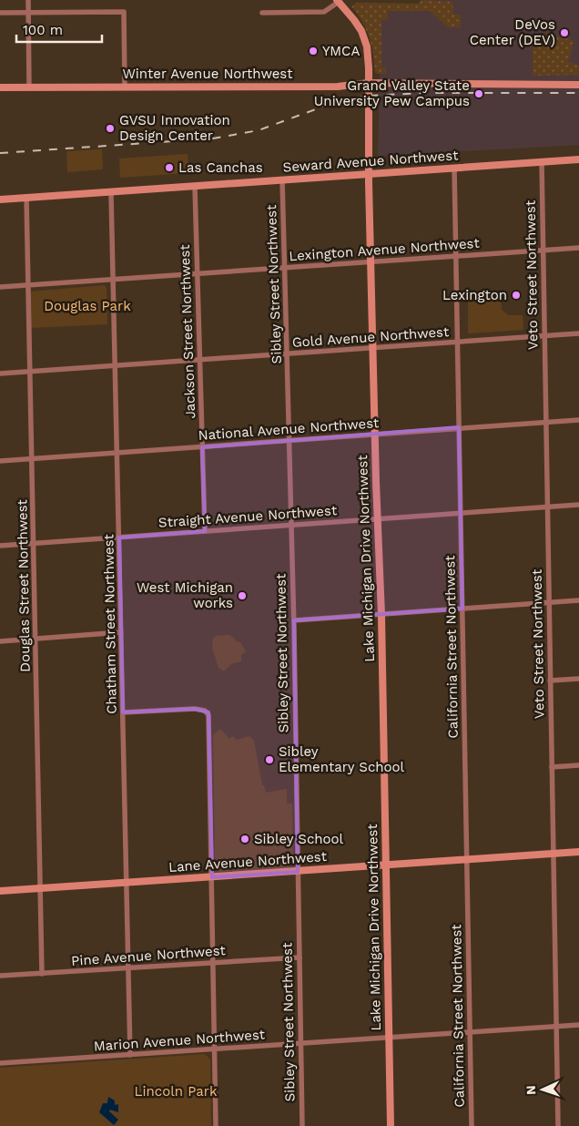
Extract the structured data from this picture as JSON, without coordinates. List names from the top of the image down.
{
  "streets": {
    "street": [
      "Winter Avenue Northwest",
      "Seward Avenue Northwest",
      "Lexington Avenue Northwest",
      "Veto Street Northwest",
      "Sibley Street Northwest",
      "Jackson Street Northwest",
      "Gold Avenue Northwest",
      "National Avenue Northwest",
      "Straight Avenue Northwest",
      "Lake Michigan Drive Northwest",
      "Douglas Street Northwest",
      "Chatham Street Northwest",
      "California Street Northwest",
      "Lane Avenue Northwest",
      "Pine Avenue Northwest",
      "Marion Avenue Northwest"
    ]
  },
  "crossings": [
    ["Winter Avenue Northwest", "Lake Michigan Drive Northwest"],
    ["Seward Avenue Northwest", "Veto Street Northwest"],
    ["Seward Avenue Northwest", "Sibley Street Northwest"],
    ["Seward Avenue Northwest", "Jackson Street Northwest"],
    ["Seward Avenue Northwest", "Lake Michigan Drive Northwest"],
    ["Seward Avenue Northwest", "Douglas Street Northwest"],
    ["Seward Avenue Northwest", "Chatham Street Northwest"],
    ["Seward Avenue Northwest", "California Street Northwest"],
    ["Lexington Avenue Northwest", "Veto Street Northwest"],
    ["Lexington Avenue Northwest", "Sibley Street Northwest"],
    ["Lexington Avenue Northwest", "Jackson Street Northwest"],
    ["Lexington Avenue Northwest", "Lake Michigan Drive Northwest"],
    ["Lexington Avenue Northwest", "Douglas Street Northwest"],
    ["Lexington Avenue Northwest", "Chatham Street Northwest"],
    ["Lexington Avenue Northwest", "California Street Northwest"],
    ["Veto Street Northwest", "Gold Avenue Northwest"],
    ["Veto Street Northwest", "National Avenue Northwest"],
    ["Veto Street Northwest", "Straight Avenue Northwest"],
    ["Veto Street Northwest", "Lane Avenue Northwest"],
    ["Veto Street Northwest", "Marion Avenue Northwest"],
    ["Sibley Street Northwest", "Gold Avenue Northwest"],
    ["Sibley Street Northwest", "National Avenue Northwest"],
    ["Sibley Street Northwest", "Straight Avenue Northwest"],
    ["Sibley Street Northwest", "Lane Avenue Northwest"],
    ["Sibley Street Northwest", "Pine Avenue Northwest"],
    ["Sibley Street Northwest", "Marion Avenue Northwest"],
    ["Jackson Street Northwest", "Gold Avenue Northwest"],
    ["Jackson Street Northwest", "National Avenue Northwest"],
    ["Jackson Street Northwest", "Straight Avenue Northwest"],
    ["Gold Avenue Northwest", "Lake Michigan Drive Northwest"],
    ["Gold Avenue Northwest", "Douglas Street Northwest"],
    ["Gold Avenue Northwest", "Chatham Street Northwest"],
    ["Gold Avenue Northwest", "California Street Northwest"],
    ["National Avenue Northwest", "Lake Michigan Drive Northwest"],
    ["National Avenue Northwest", "Douglas Street Northwest"],
    ["National Avenue Northwest", "Chatham Street Northwest"],
    ["National Avenue Northwest", "California Street Northwest"],
    ["Straight Avenue Northwest", "Lake Michigan Drive Northwest"],
    ["Straight Avenue Northwest", "Douglas Street Northwest"],
    ["Straight Avenue Northwest", "Chatham Street Northwest"],
    ["Straight Avenue Northwest", "California Street Northwest"],
    ["Lake Michigan Drive Northwest", "Lane Avenue Northwest"],
    ["Lake Michigan Drive Northwest", "Marion Avenue Northwest"],
    ["Douglas Street Northwest", "Lane Avenue Northwest"],
    ["Douglas Street Northwest", "Pine Avenue Northwest"],
    ["Chatham Street Northwest", "Lane Avenue Northwest"],
    ["Chatham Street Northwest", "Pine Avenue Northwest"],
    ["Chatham Street Northwest", "Marion Avenue Northwest"],
    ["California Street Northwest", "Lane Avenue Northwest"],
    ["California Street Northwest", "Marion Avenue Northwest"]
  ],
  "parks": ["Douglas Park", "Lincoln Park"],
  "places": [
    "DeVos Center (DEV)",
    "YMCA",
    "Grand Valley State University Pew Campus",
    "GVSU Innovation Design Center",
    "Las Canchas",
    "Lexington",
    "West Michigan works",
    "Sibley Elementary School",
    "Sibley School"
  ],
  "scale_bar": "100 m",
  "north": "left"
}
